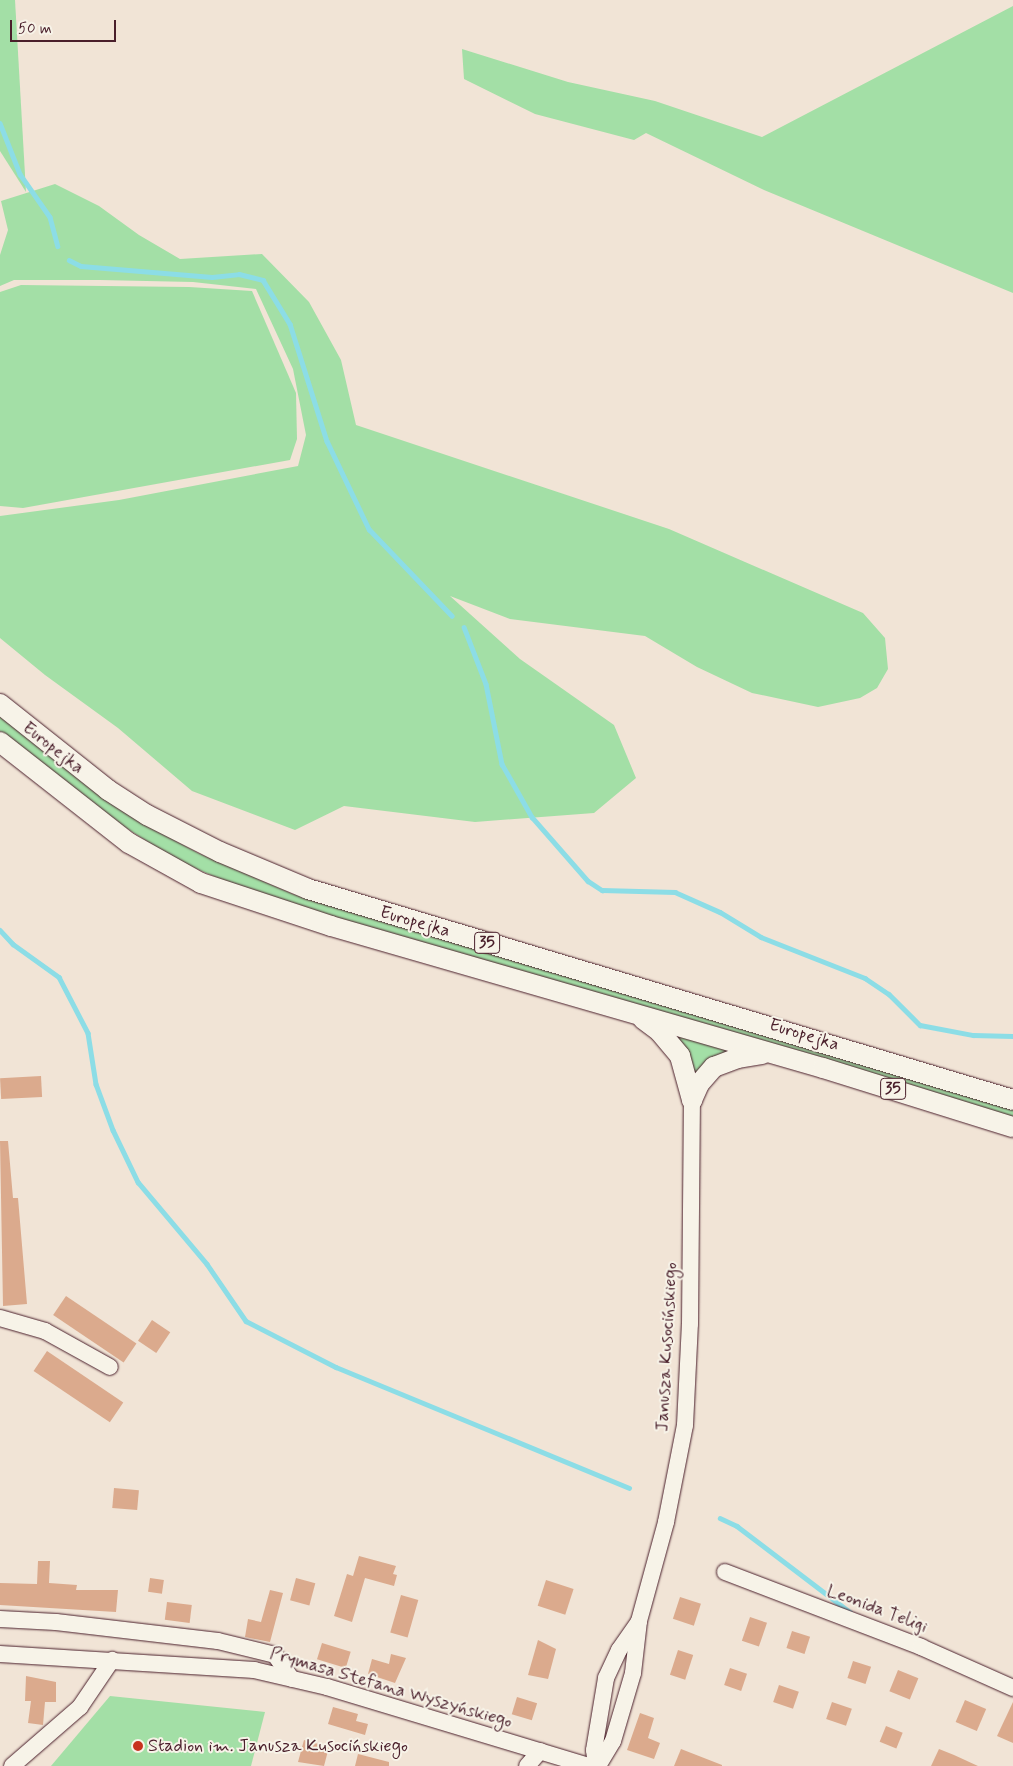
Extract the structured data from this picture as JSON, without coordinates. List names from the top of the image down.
{
  "streets": {
    "main road": ["Europejka", "35"],
    "street": ["Janusza Kusocińskiego", "Leonida Teligi", "Prymasa Stefana Wyszyńskiego"]
  },
  "places": ["Stadion im. Janusza Kusocińskiego"],
  "scale_bar": "50 m"
}
